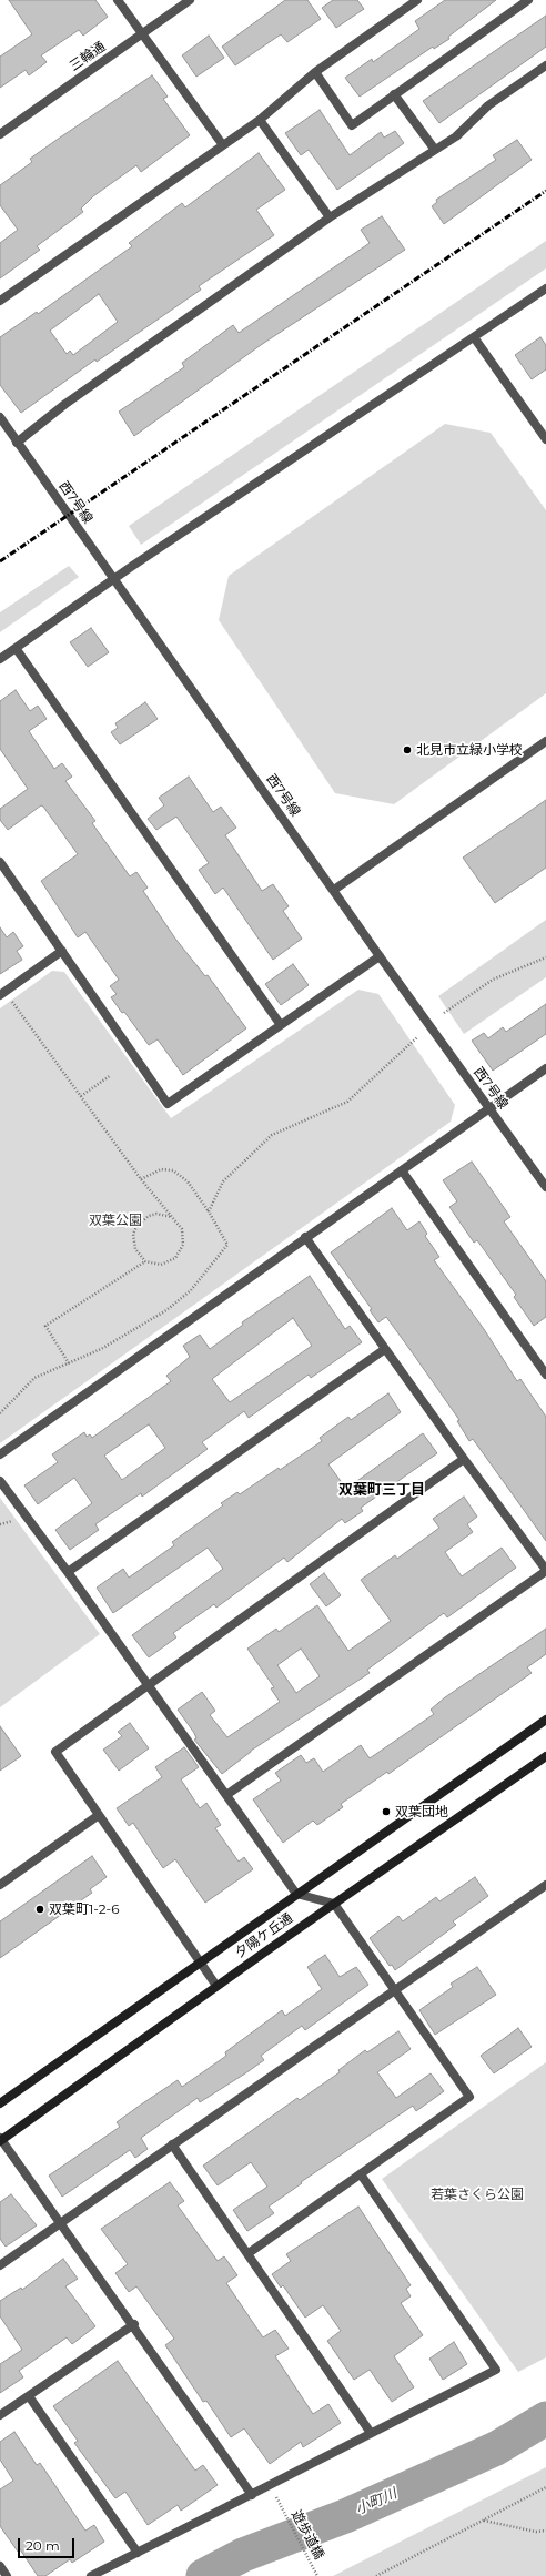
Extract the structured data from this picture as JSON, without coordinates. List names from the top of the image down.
{
  "streets": {
    "main road": ["夕陽ケ丘通"],
    "street": ["三輪通", "西7号線"],
    "path": ["遊歩道橋"]
  },
  "districts": ["双葉町三丁目"],
  "water": ["小町川"],
  "parks": ["双葉公園", "若葉さくら公園"],
  "places": ["北見市立緑小学校", "双葉団地", "双葉町1-2-6"],
  "scale_bar": "20 m"
}
